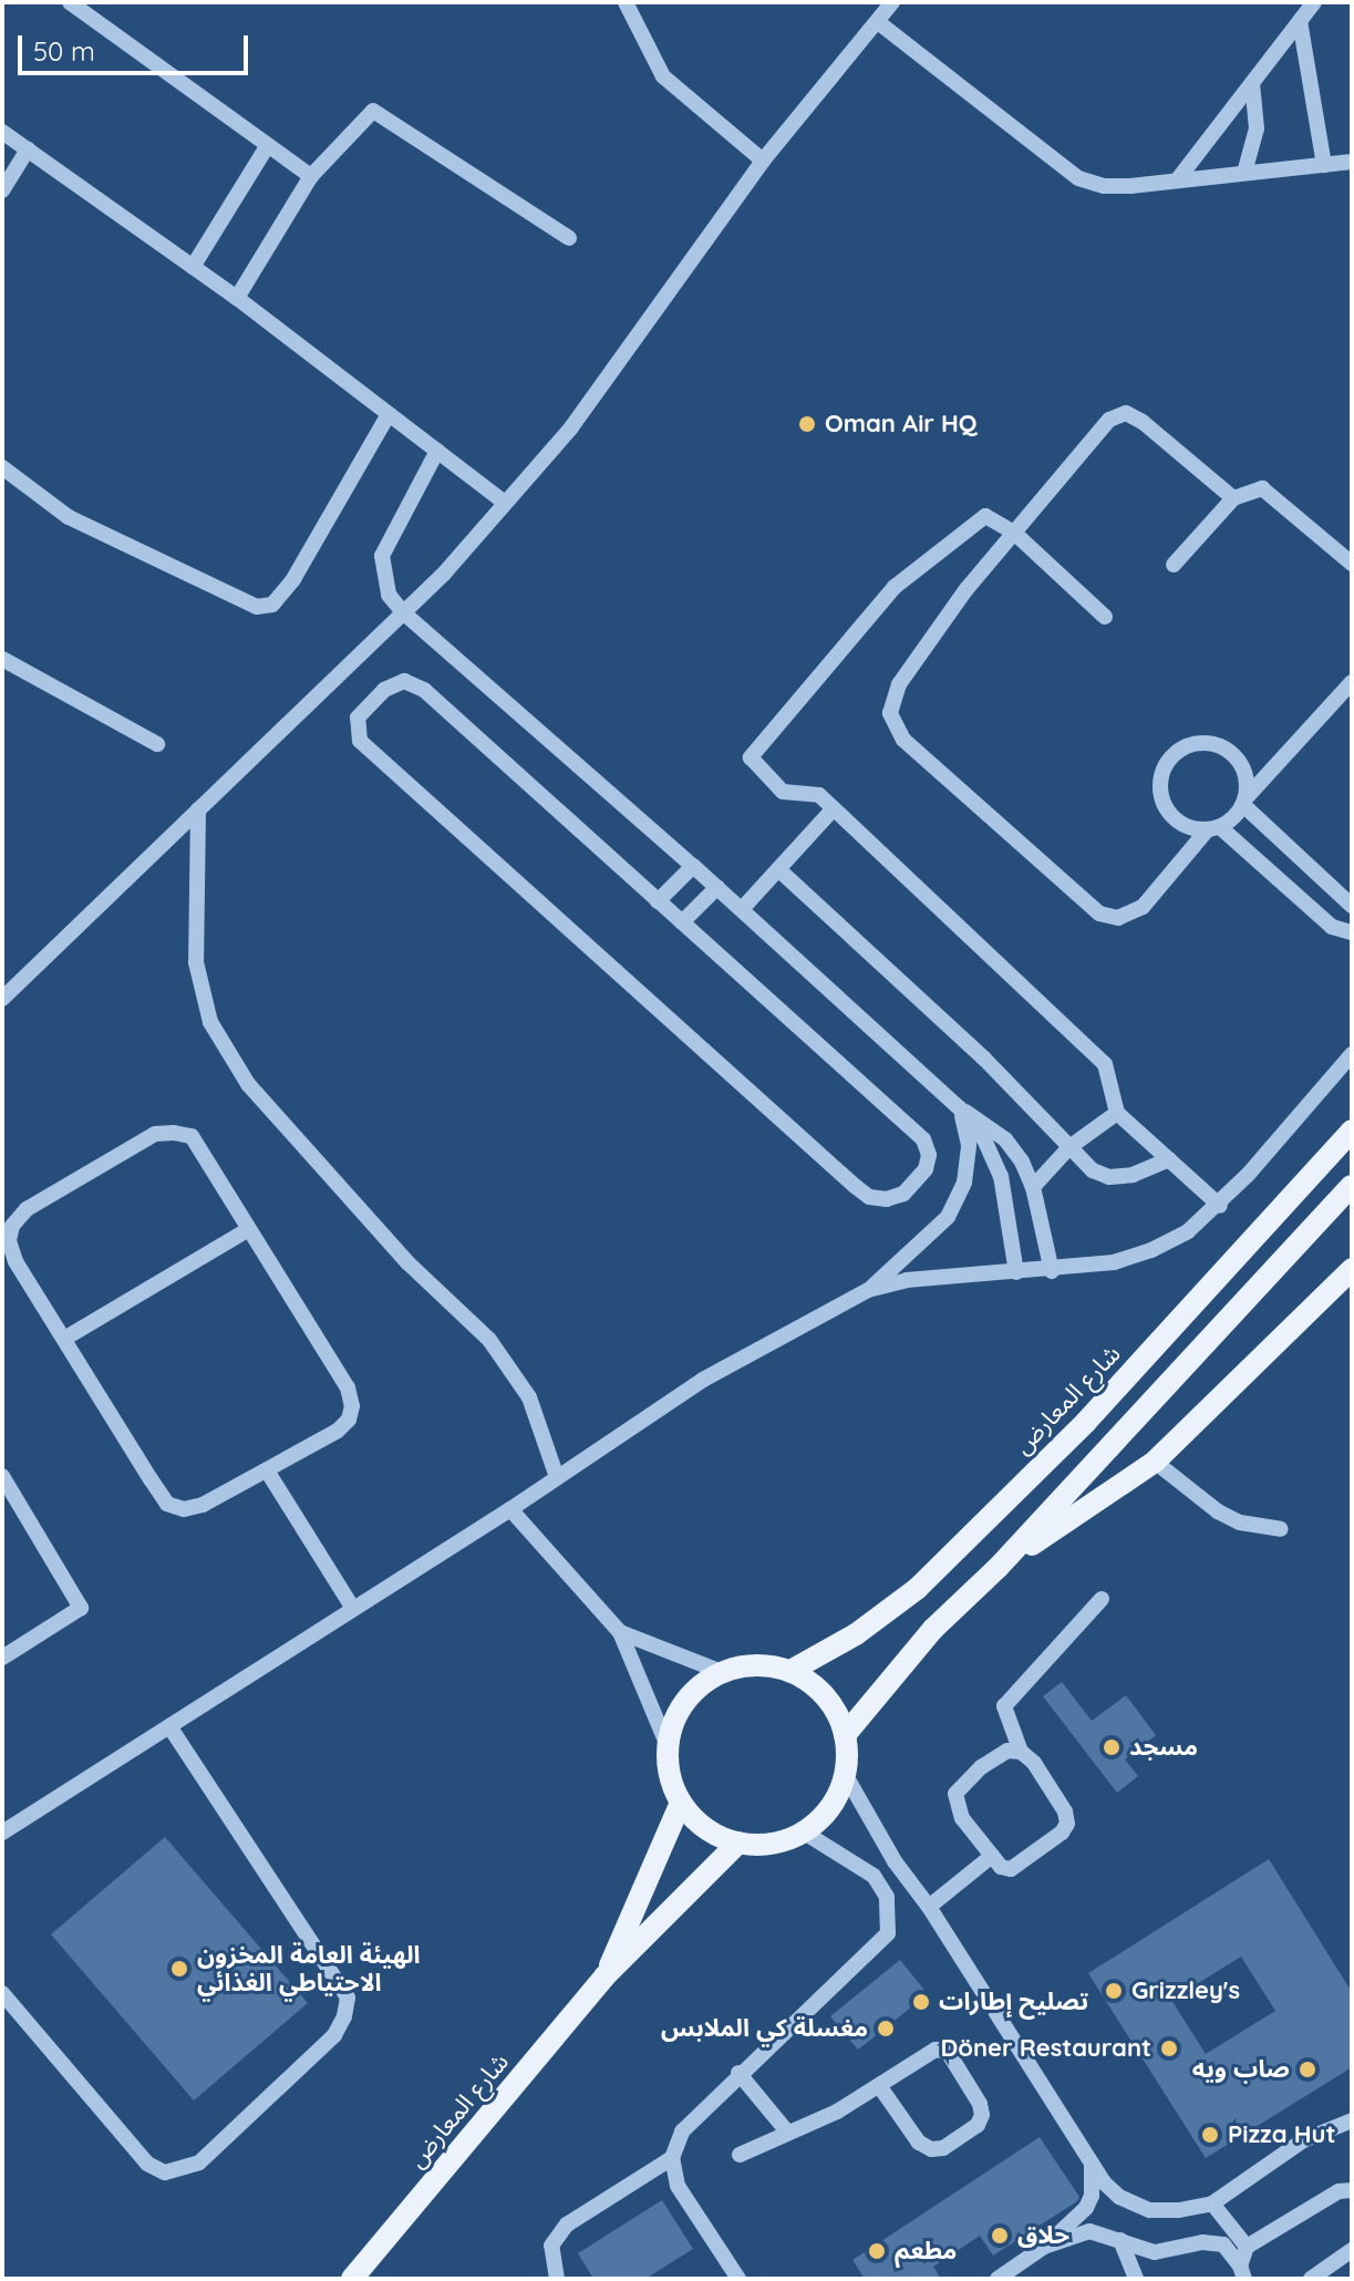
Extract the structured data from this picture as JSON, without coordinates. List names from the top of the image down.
{
  "streets": {
    "main road": ["شارع المعارض"]
  },
  "places": [
    "Oman Air HQ",
    "مسجد",
    "الهيئة العامة المخزون الاحتياطي الغذائي",
    "Grizzley's",
    "تصليح إطارات",
    "مغسلة كي الملابس",
    "Döner Restaurant",
    "صاب ويه",
    "Pizza Hut",
    "حلاق",
    "مطعم"
  ],
  "scale_bar": "50 m"
}
